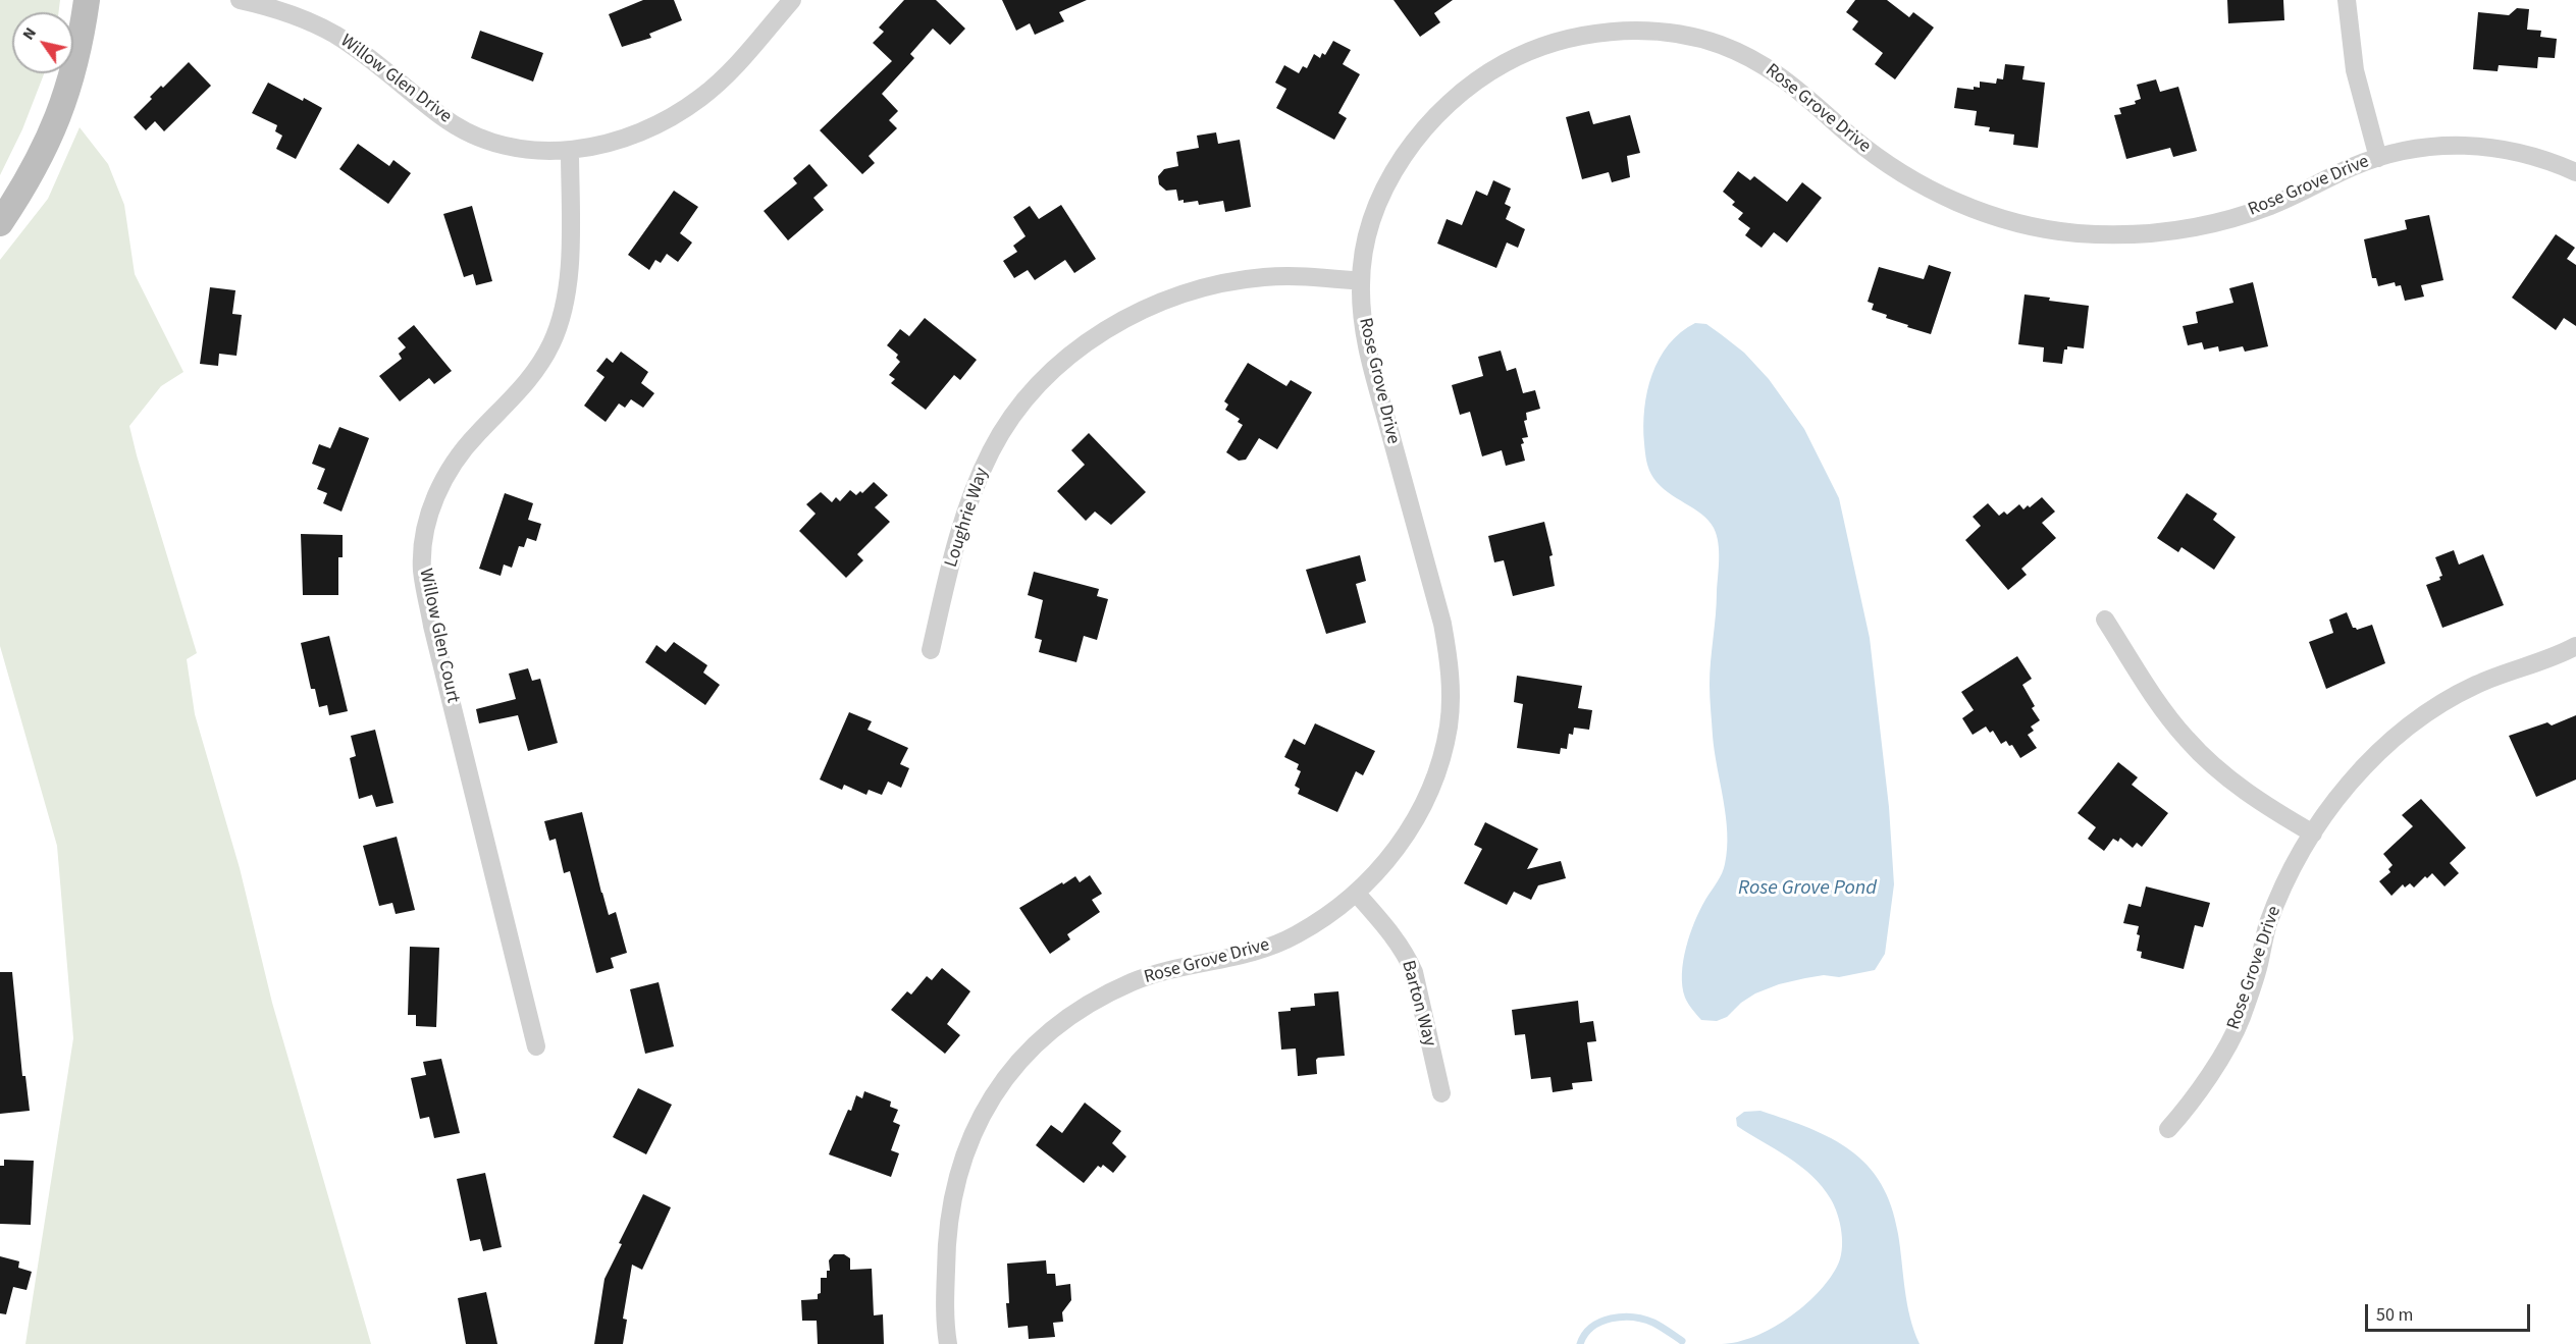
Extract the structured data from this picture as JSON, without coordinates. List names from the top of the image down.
{
  "streets": {
    "street": [
      "Willow Glen Drive",
      "Rose Grove Drive",
      "Loughrie Way",
      "Willow Glen Court",
      "Barton Way"
    ]
  },
  "crossings": [
    ["Willow Glen Drive", "Willow Glen Court"],
    ["Rose Grove Drive", "Loughrie Way"],
    ["Rose Grove Drive", "Barton Way"]
  ],
  "water": ["Rose Grove Pond"],
  "scale_bar": "50 m",
  "north": "top left"
}
